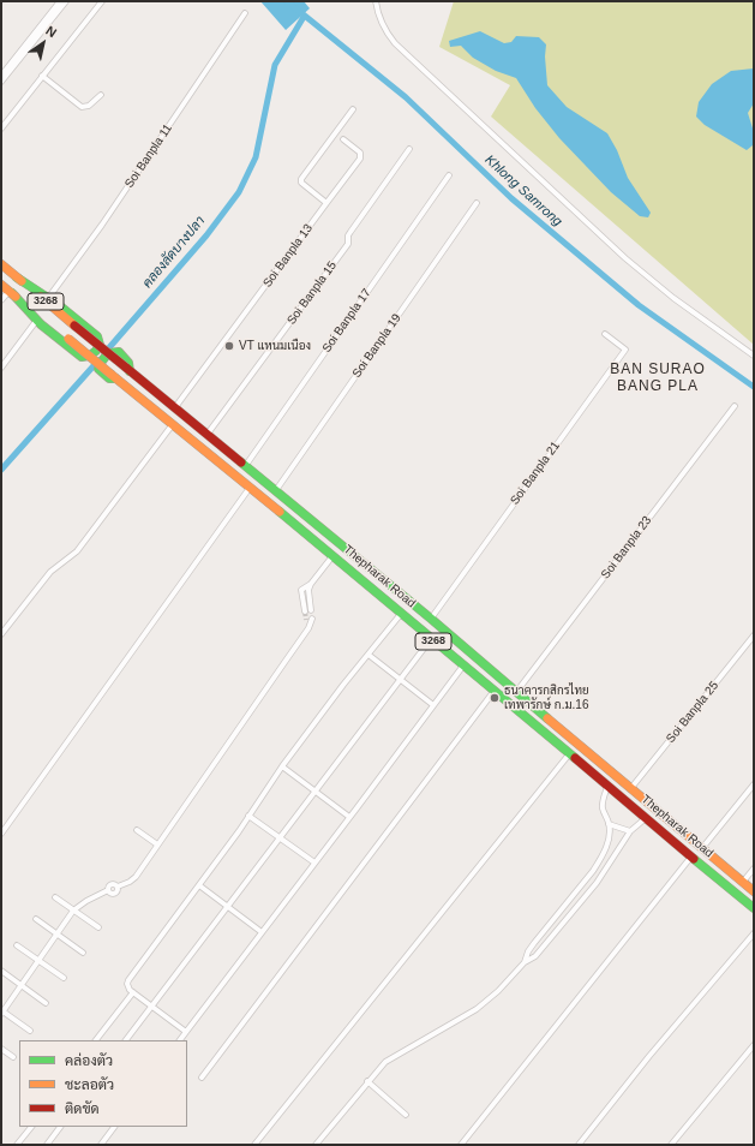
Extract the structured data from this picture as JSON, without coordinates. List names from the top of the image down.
{
  "streets": {
    "main road": ["3268", "Thepharak Road"],
    "street": [
      "Soi Banpla 11",
      "Soi Banpla 13",
      "Soi Banpla 15",
      "Soi Banpla 17",
      "Soi Banpla 19",
      "Soi Banpla 21",
      "Soi Banpla 23",
      "Soi Banpla 25"
    ]
  },
  "crossings": [
    ["Soi Banpla 13", "Thepharak Road"],
    ["Soi Banpla 15", "Thepharak Road"],
    ["Soi Banpla 17", "Thepharak Road"],
    ["Soi Banpla 19", "Thepharak Road"],
    ["Soi Banpla 21", "Thepharak Road"],
    ["Soi Banpla 23", "Thepharak Road"],
    ["Thepharak Road", "Soi Banpla 25"]
  ],
  "districts": ["BAN SURAO BANG PLA"],
  "water": ["Khlong Samrong", "คลองลัดบางปลา"],
  "places": ["VT แหนมเนือง", "ธนาคารกสิกรไทย เทพารักษ์ ก.ม.16"],
  "legend": ["คล่องตัว", "ชะลอตัว", "ติดขัด"],
  "north": "top right"
}
